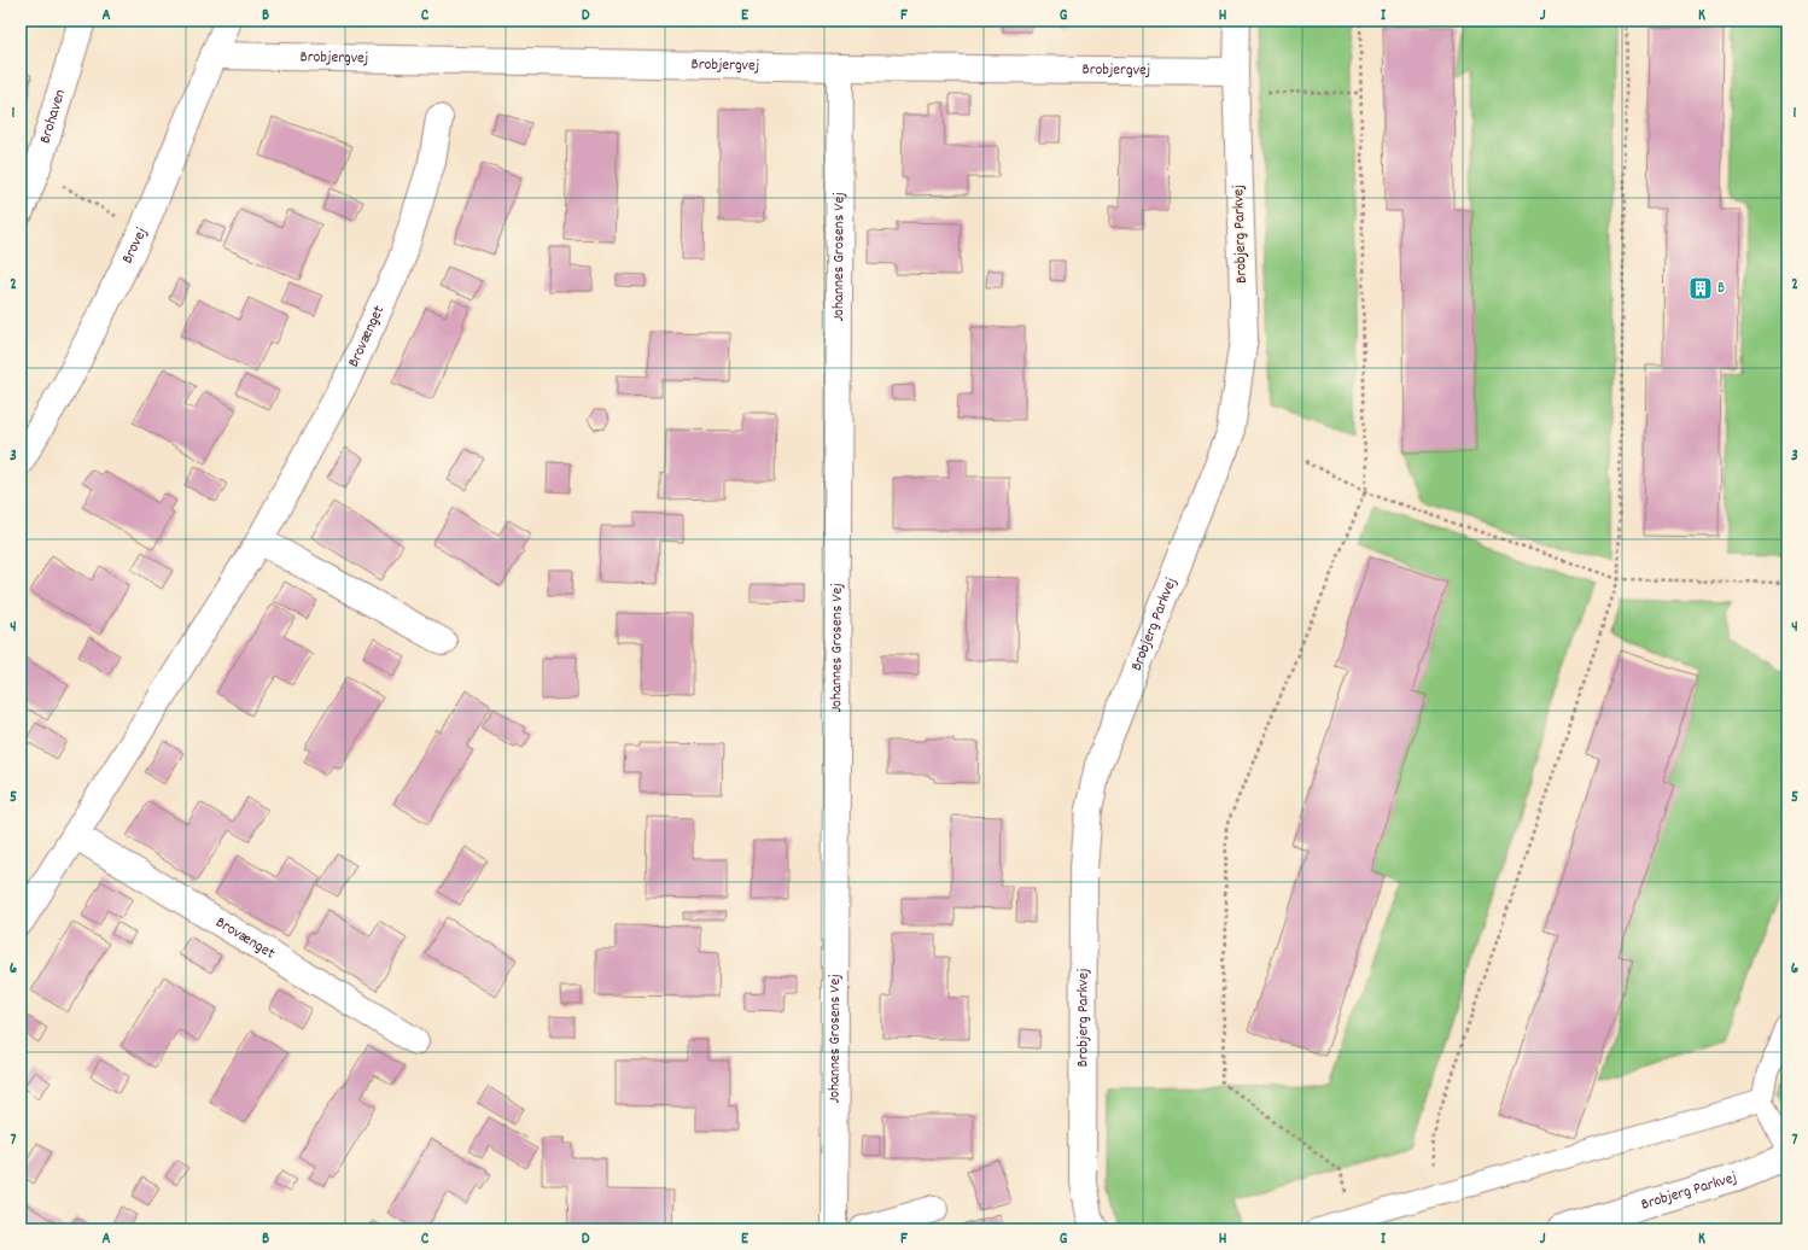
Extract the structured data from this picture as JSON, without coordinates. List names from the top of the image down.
{
  "streets": {
    "street": [
      "Brobjergvej",
      "Brohaven",
      "Brobjerg Parkvej",
      "Brovej",
      "Johannes Grosens Vej",
      "Brovænget"
    ]
  },
  "crossings": [
    ["Brobjergvej", "Brobjerg Parkvej"],
    ["Brobjergvej", "Brovej"],
    ["Brobjergvej", "Johannes Grosens Vej"]
  ],
  "places": {
    "building": ["B"]
  },
  "grid": {
    "columns": [
      "A",
      "B",
      "C",
      "D",
      "E",
      "F",
      "G",
      "H",
      "I",
      "J",
      "K"
    ],
    "rows": [
      "1",
      "2",
      "3",
      "4",
      "5",
      "6",
      "7"
    ]
  }
}
